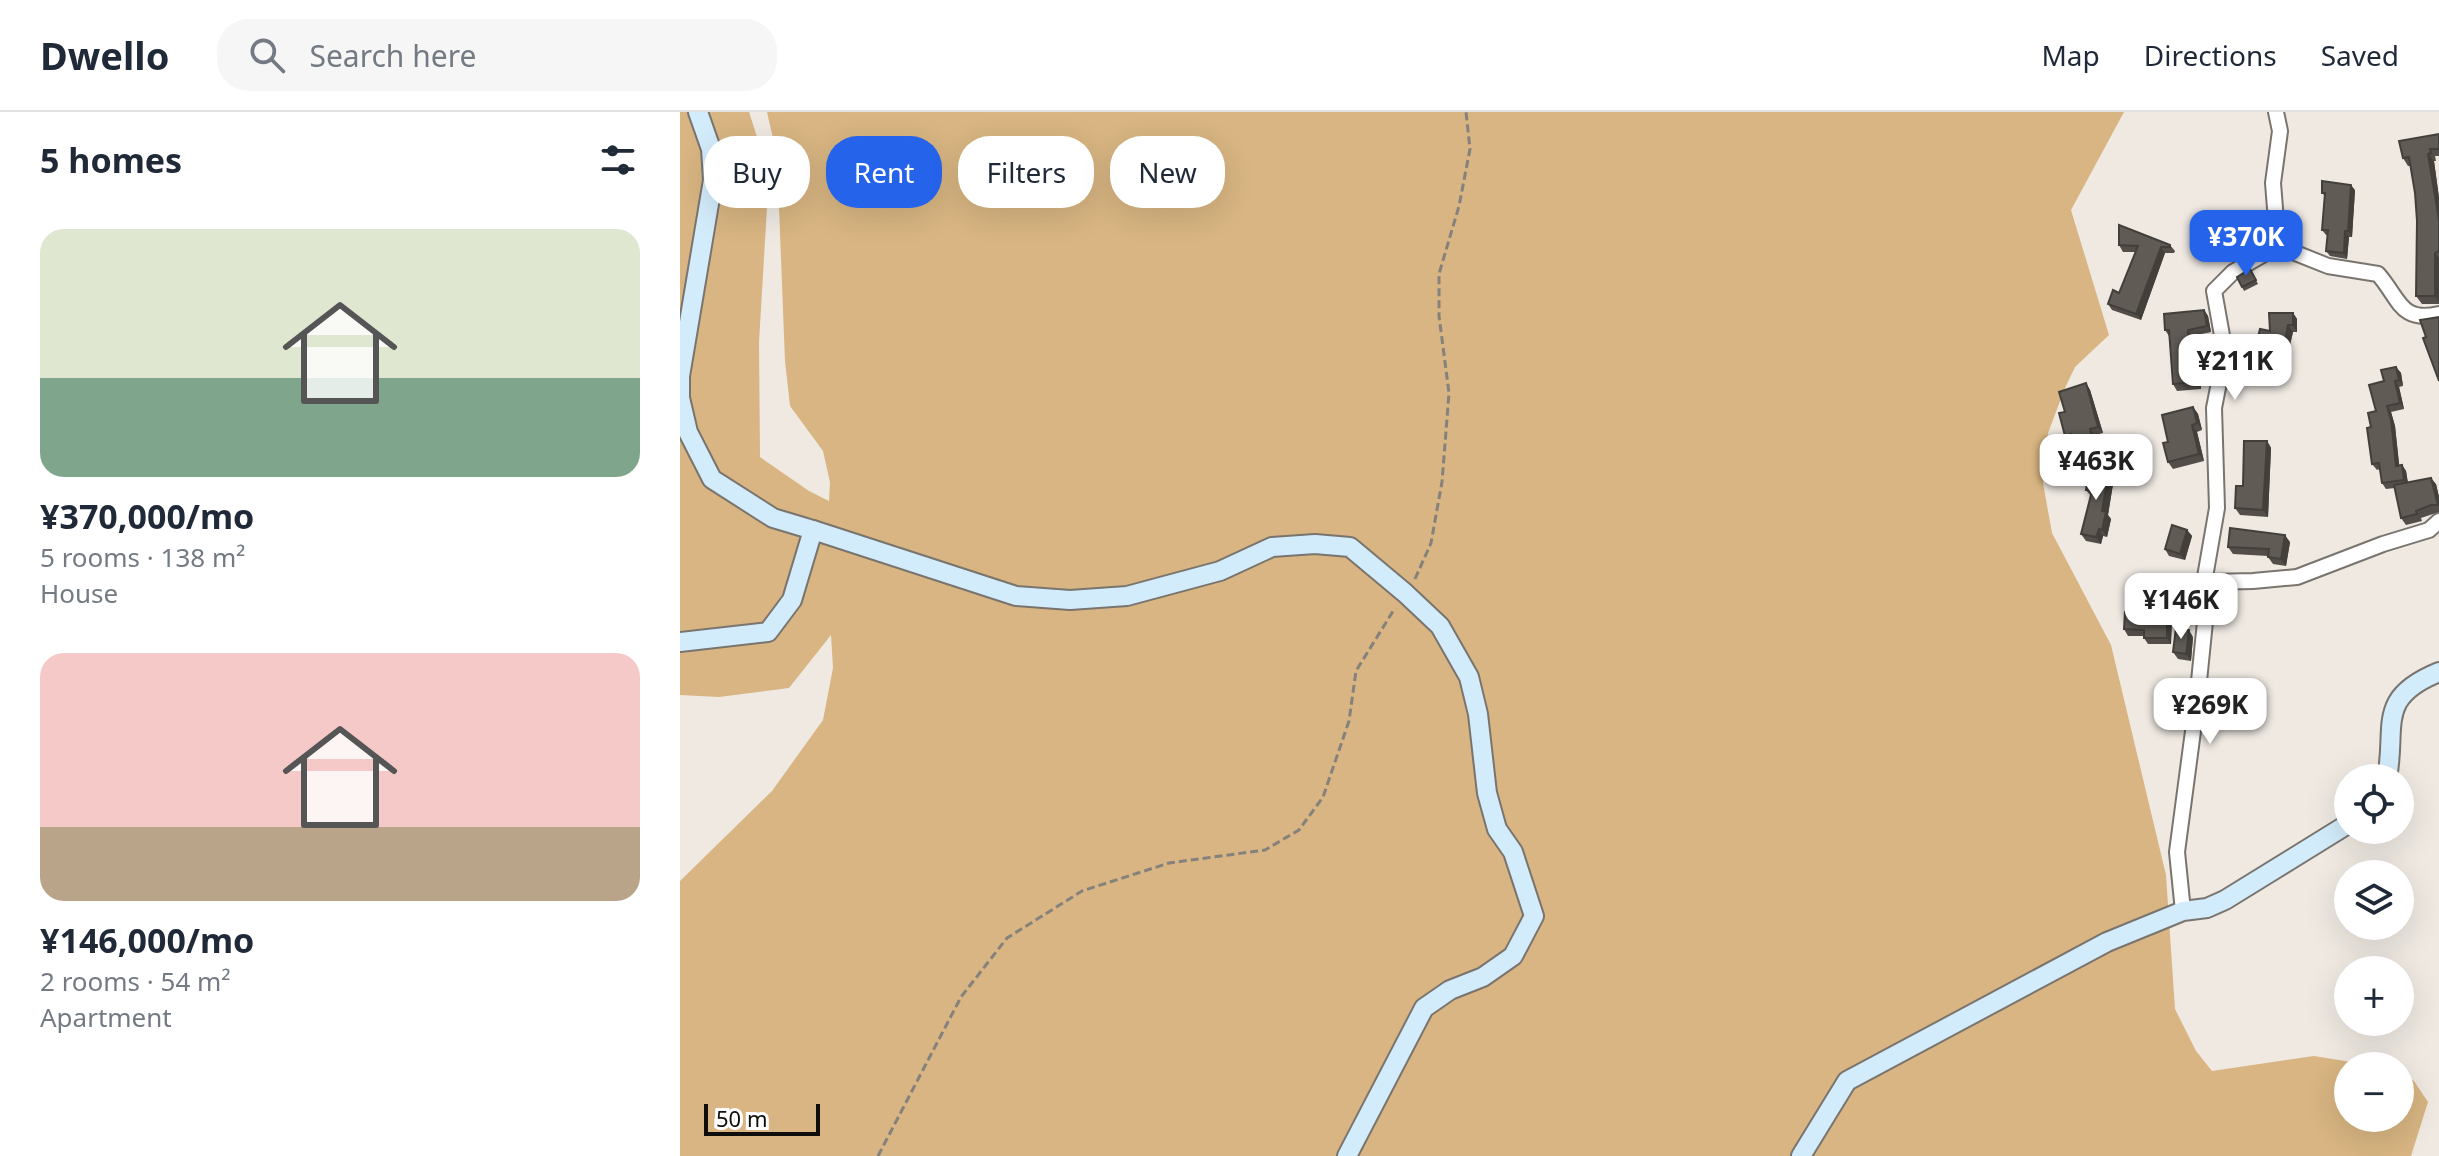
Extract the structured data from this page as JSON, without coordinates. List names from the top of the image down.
{
  "scale_bar": "50 m",
  "page": {
    "header": "Dwello",
    "search": "Search here",
    "nav": ["Map", "Directions", "Saved"],
    "heading": "5 homes",
    "chip": [
      "Buy",
      "Rent",
      "Filters",
      "New"
    ],
    "list": [
      {
        "name": "¥370,000/mo",
        "note": "5 rooms · 138 m² · House"
      },
      {
        "name": "¥146,000/mo",
        "note": "2 rooms · 54 m² · Apartment"
      }
    ],
    "price": [
      "¥370K",
      "¥211K",
      "¥463K",
      "¥146K",
      "¥269K"
    ],
    "map_buttons": ["+", "−"],
    "scale": "50 m"
  }
}
